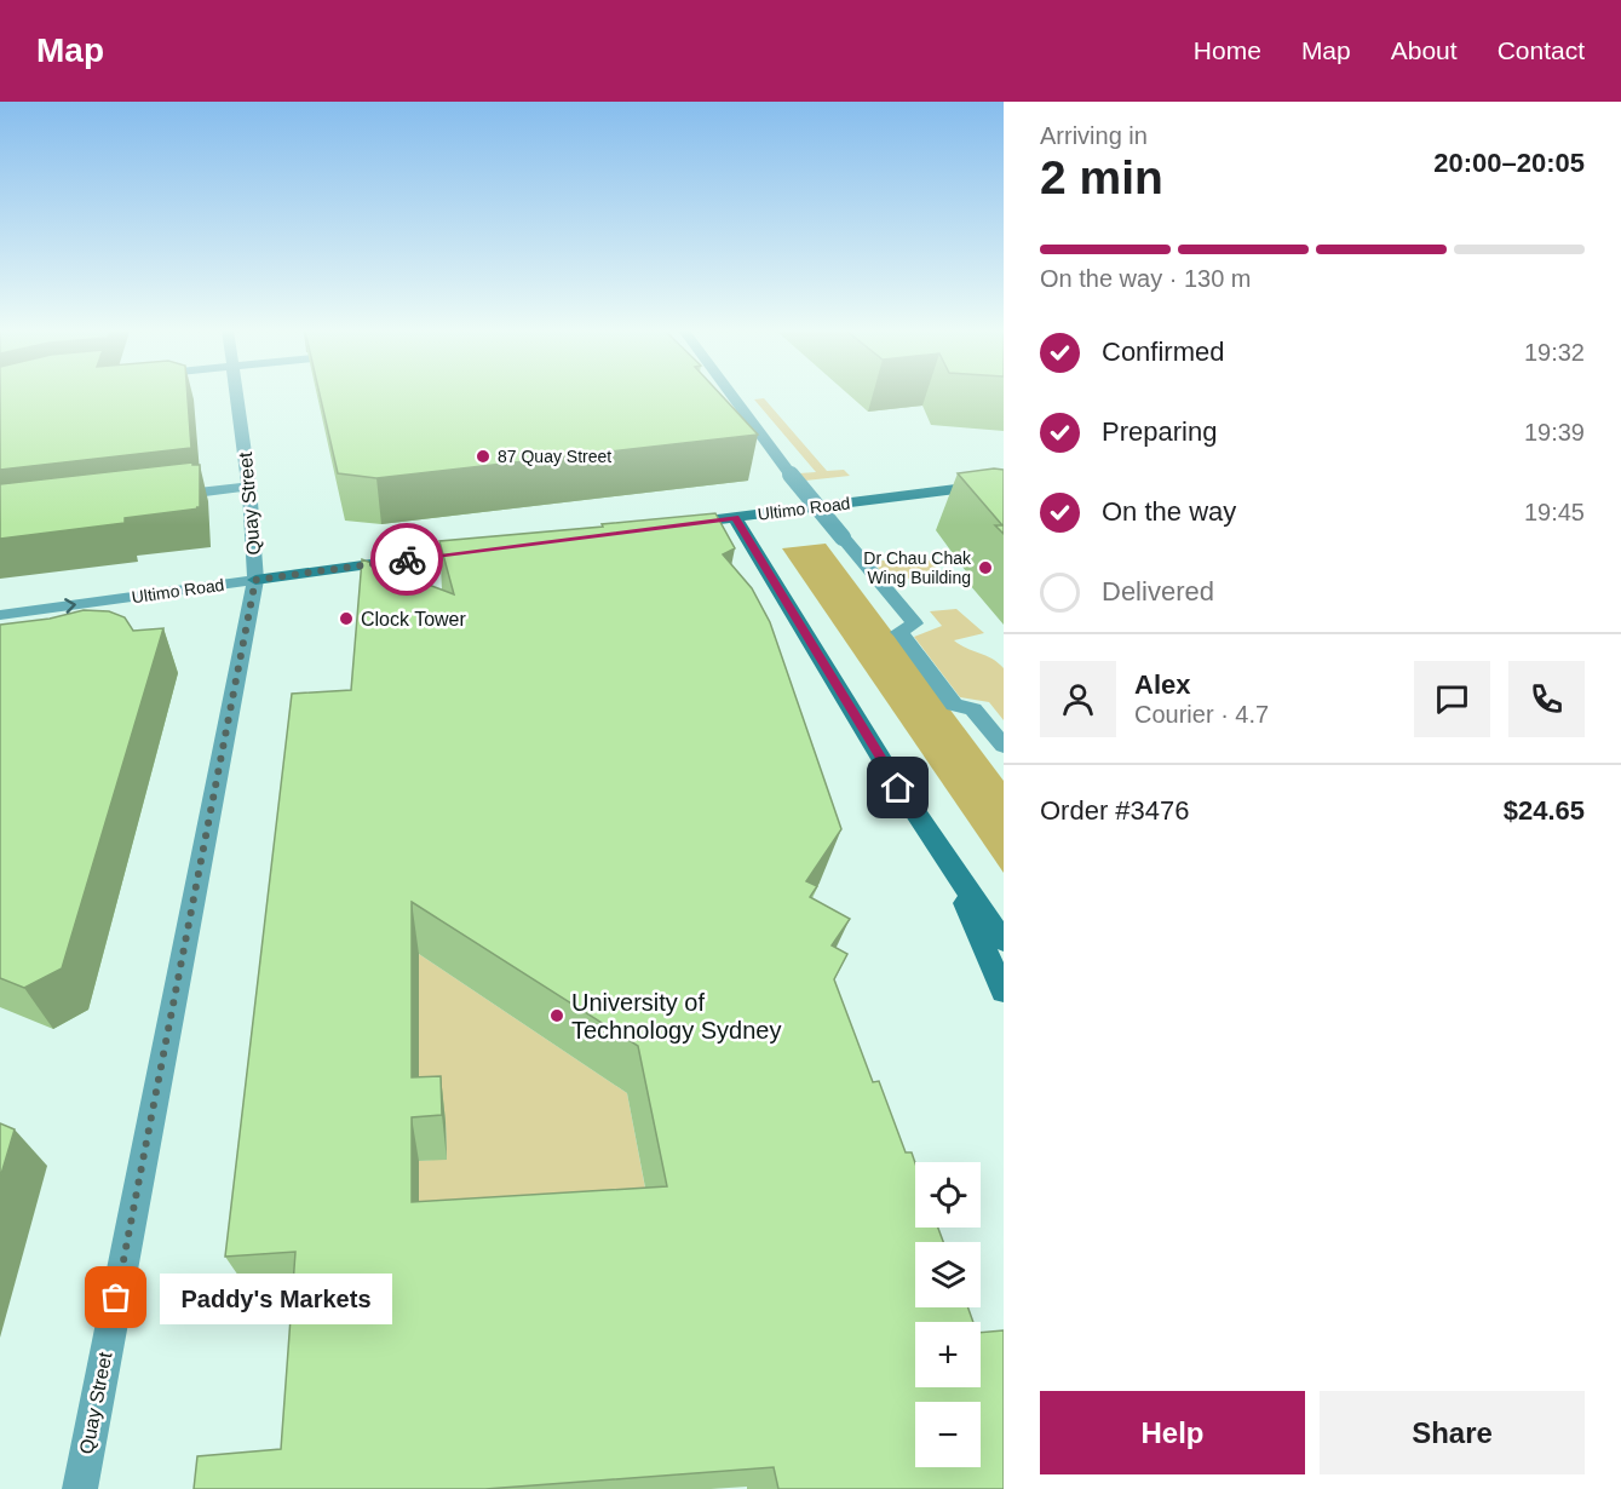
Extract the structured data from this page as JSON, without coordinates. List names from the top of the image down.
{
  "streets": {
    "street": ["Quay Street", "Ultimo Road"]
  },
  "crossings": [
    ["Quay Street", "Ultimo Road"]
  ],
  "places": [
    "87 Quay Street",
    "Dr Chau Chak Wing Building",
    "Clock Tower",
    "University of Technology Sydney",
    "Paddy's Markets"
  ],
  "page": {
    "header": "Map",
    "nav": [
      "Home",
      "Map",
      "About",
      "Contact"
    ],
    "heading": ["2 min", "Arriving in", "20:00–20:05"],
    "panel": [
      "Alex",
      "Courier · 4.7",
      "Order #3476",
      "$24.65"
    ],
    "bar": "On the way · 130 m",
    "list": [
      ["Confirmed", "19:32"],
      ["Preparing", "19:39"],
      ["On the way", "19:45"],
      "Delivered"
    ],
    "map_buttons": ["+", "−"],
    "bubble": "Paddy's Markets",
    "buttons": ["Help", "Share"]
  }
}
